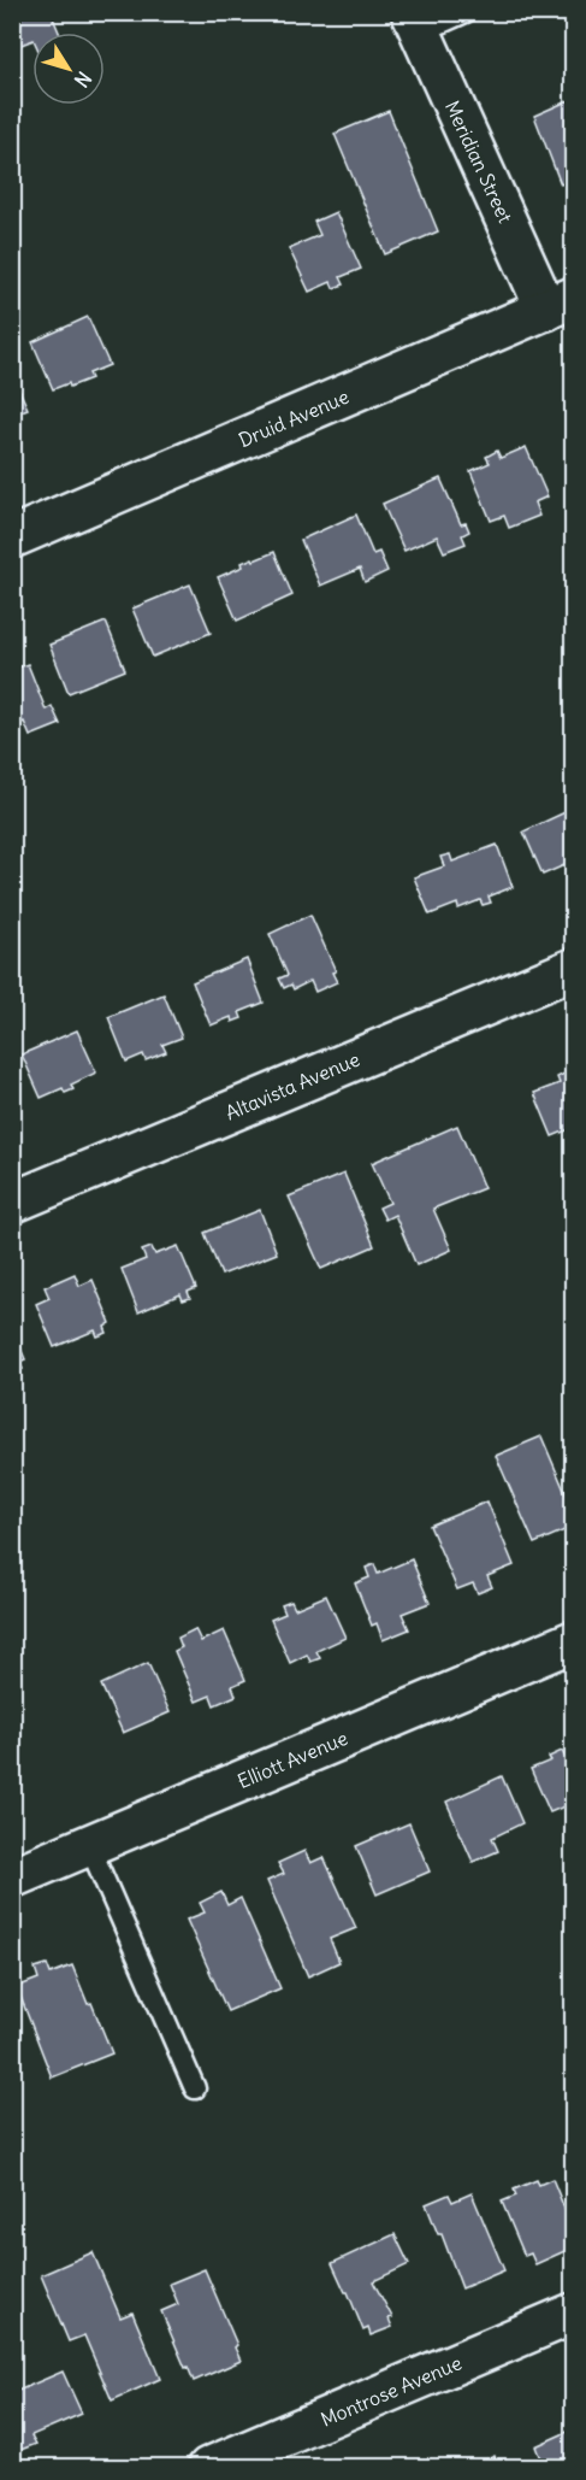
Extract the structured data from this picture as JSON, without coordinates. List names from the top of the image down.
{
  "streets": {
    "street": [
      "Meridian Street",
      "Druid Avenue",
      "Altavista Avenue",
      "Elliott Avenue",
      "Montrose Avenue"
    ]
  },
  "crossings": [
    ["Meridian Street", "Druid Avenue"]
  ],
  "north": "bottom right"
}
